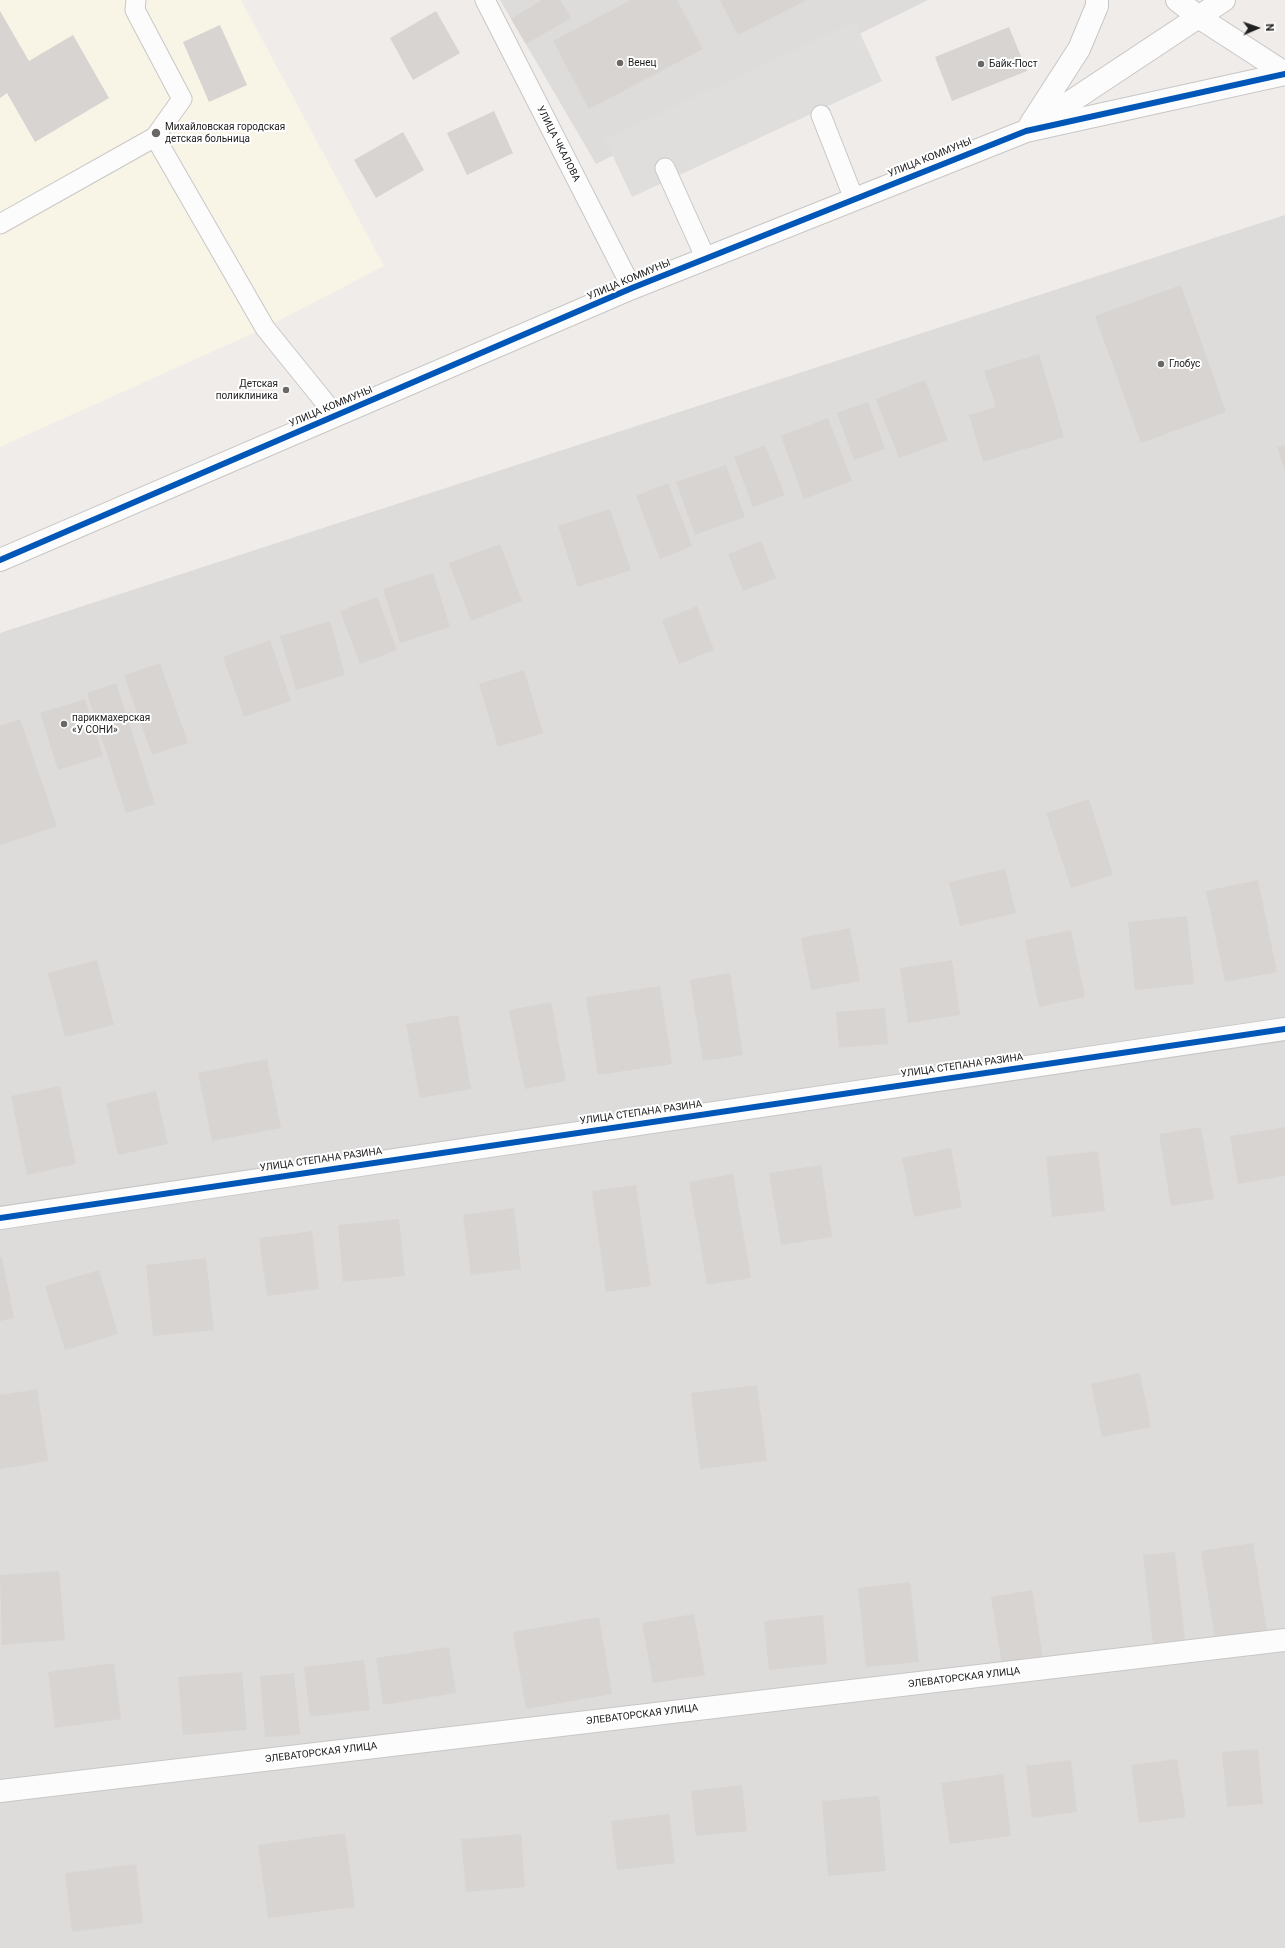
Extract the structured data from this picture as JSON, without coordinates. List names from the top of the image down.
{
  "streets": {
    "street": ["УЛИЦА КОММУНЫ", "УЛИЦА СТЕПАНА РАЗИНА", "ЭЛЕВАТОРСКАЯ УЛИЦА"],
    "lane": ["УЛИЦА ЧКАЛОВА"]
  },
  "crossings": [
    ["УЛИЦА ЧКАЛОВА", "УЛИЦА КОММУНЫ"]
  ],
  "places": [
    "Венец",
    "Байк-Пост",
    "Михайловская городская детская больница",
    "Глобус",
    "Детская поликлиника",
    "парикмахерская «У СОНИ»"
  ],
  "north": "right"
}
